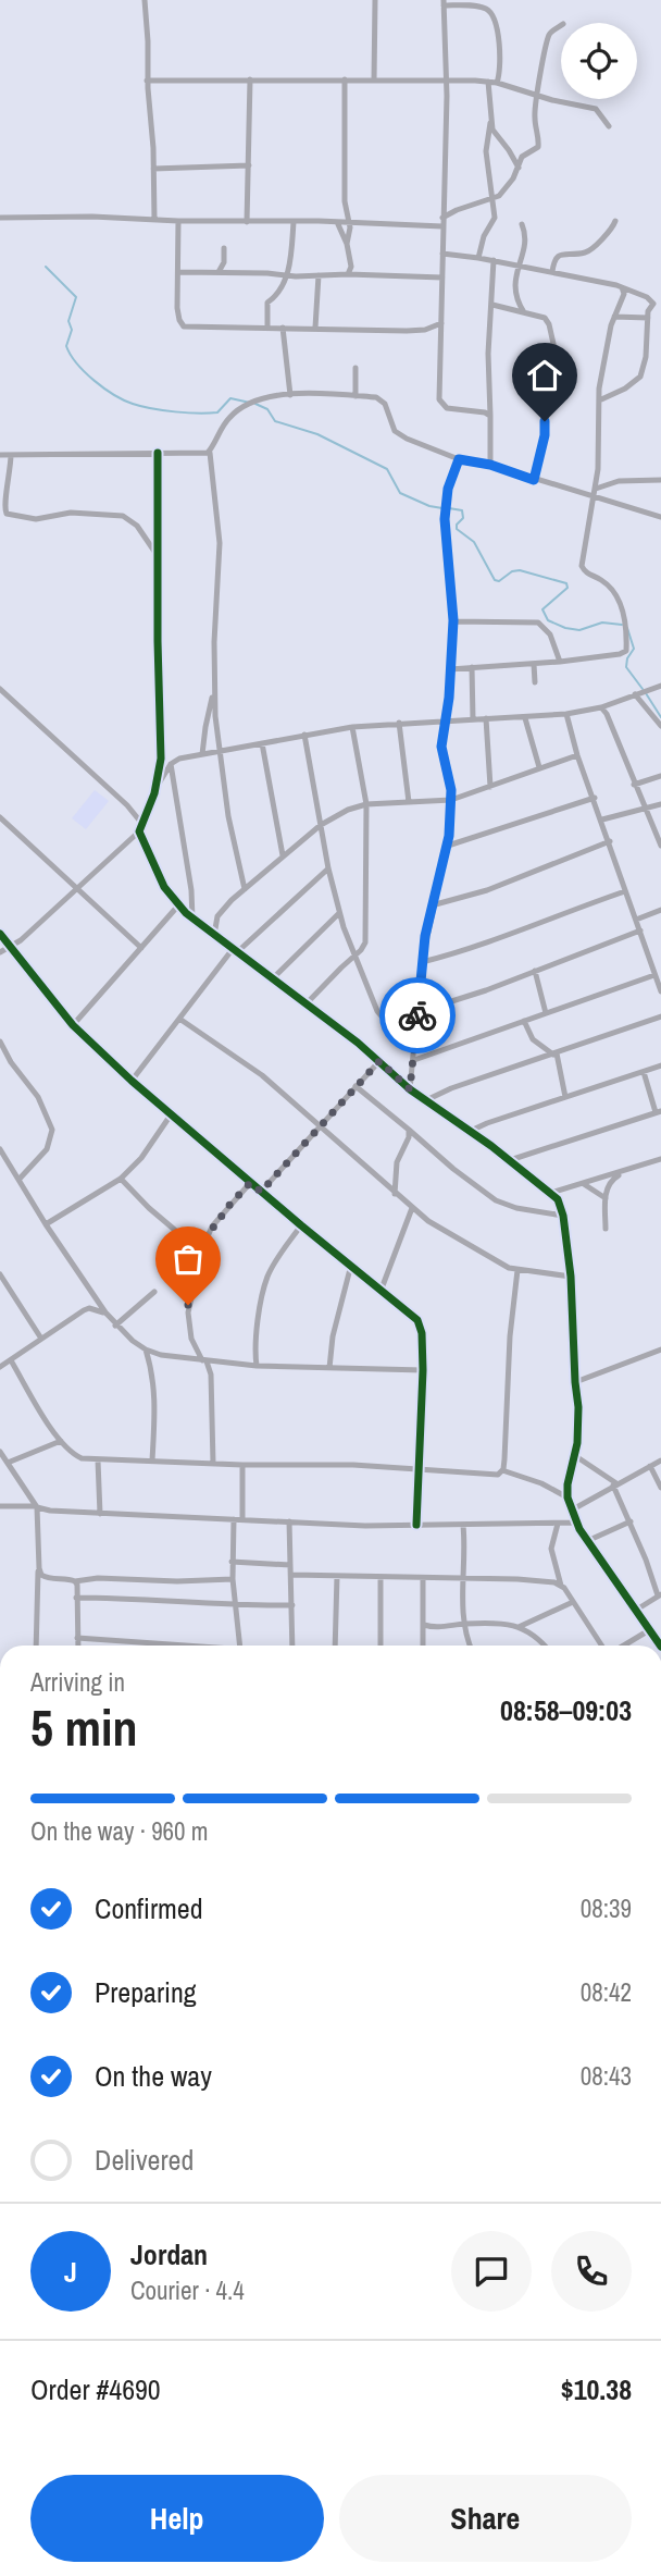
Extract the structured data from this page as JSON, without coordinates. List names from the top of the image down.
{
  "page": {
    "heading": ["5 min", "Arriving in", "08:58–09:03"],
    "panel": [
      "Jordan",
      "Courier · 4.4",
      "Order #4690",
      "$10.38"
    ],
    "bar": "On the way · 960 m",
    "list": [
      ["Confirmed", "08:39"],
      ["Preparing", "08:42"],
      ["On the way", "08:43"],
      "Delivered"
    ],
    "round": "J",
    "buttons": ["Help", "Share"]
  }
}
